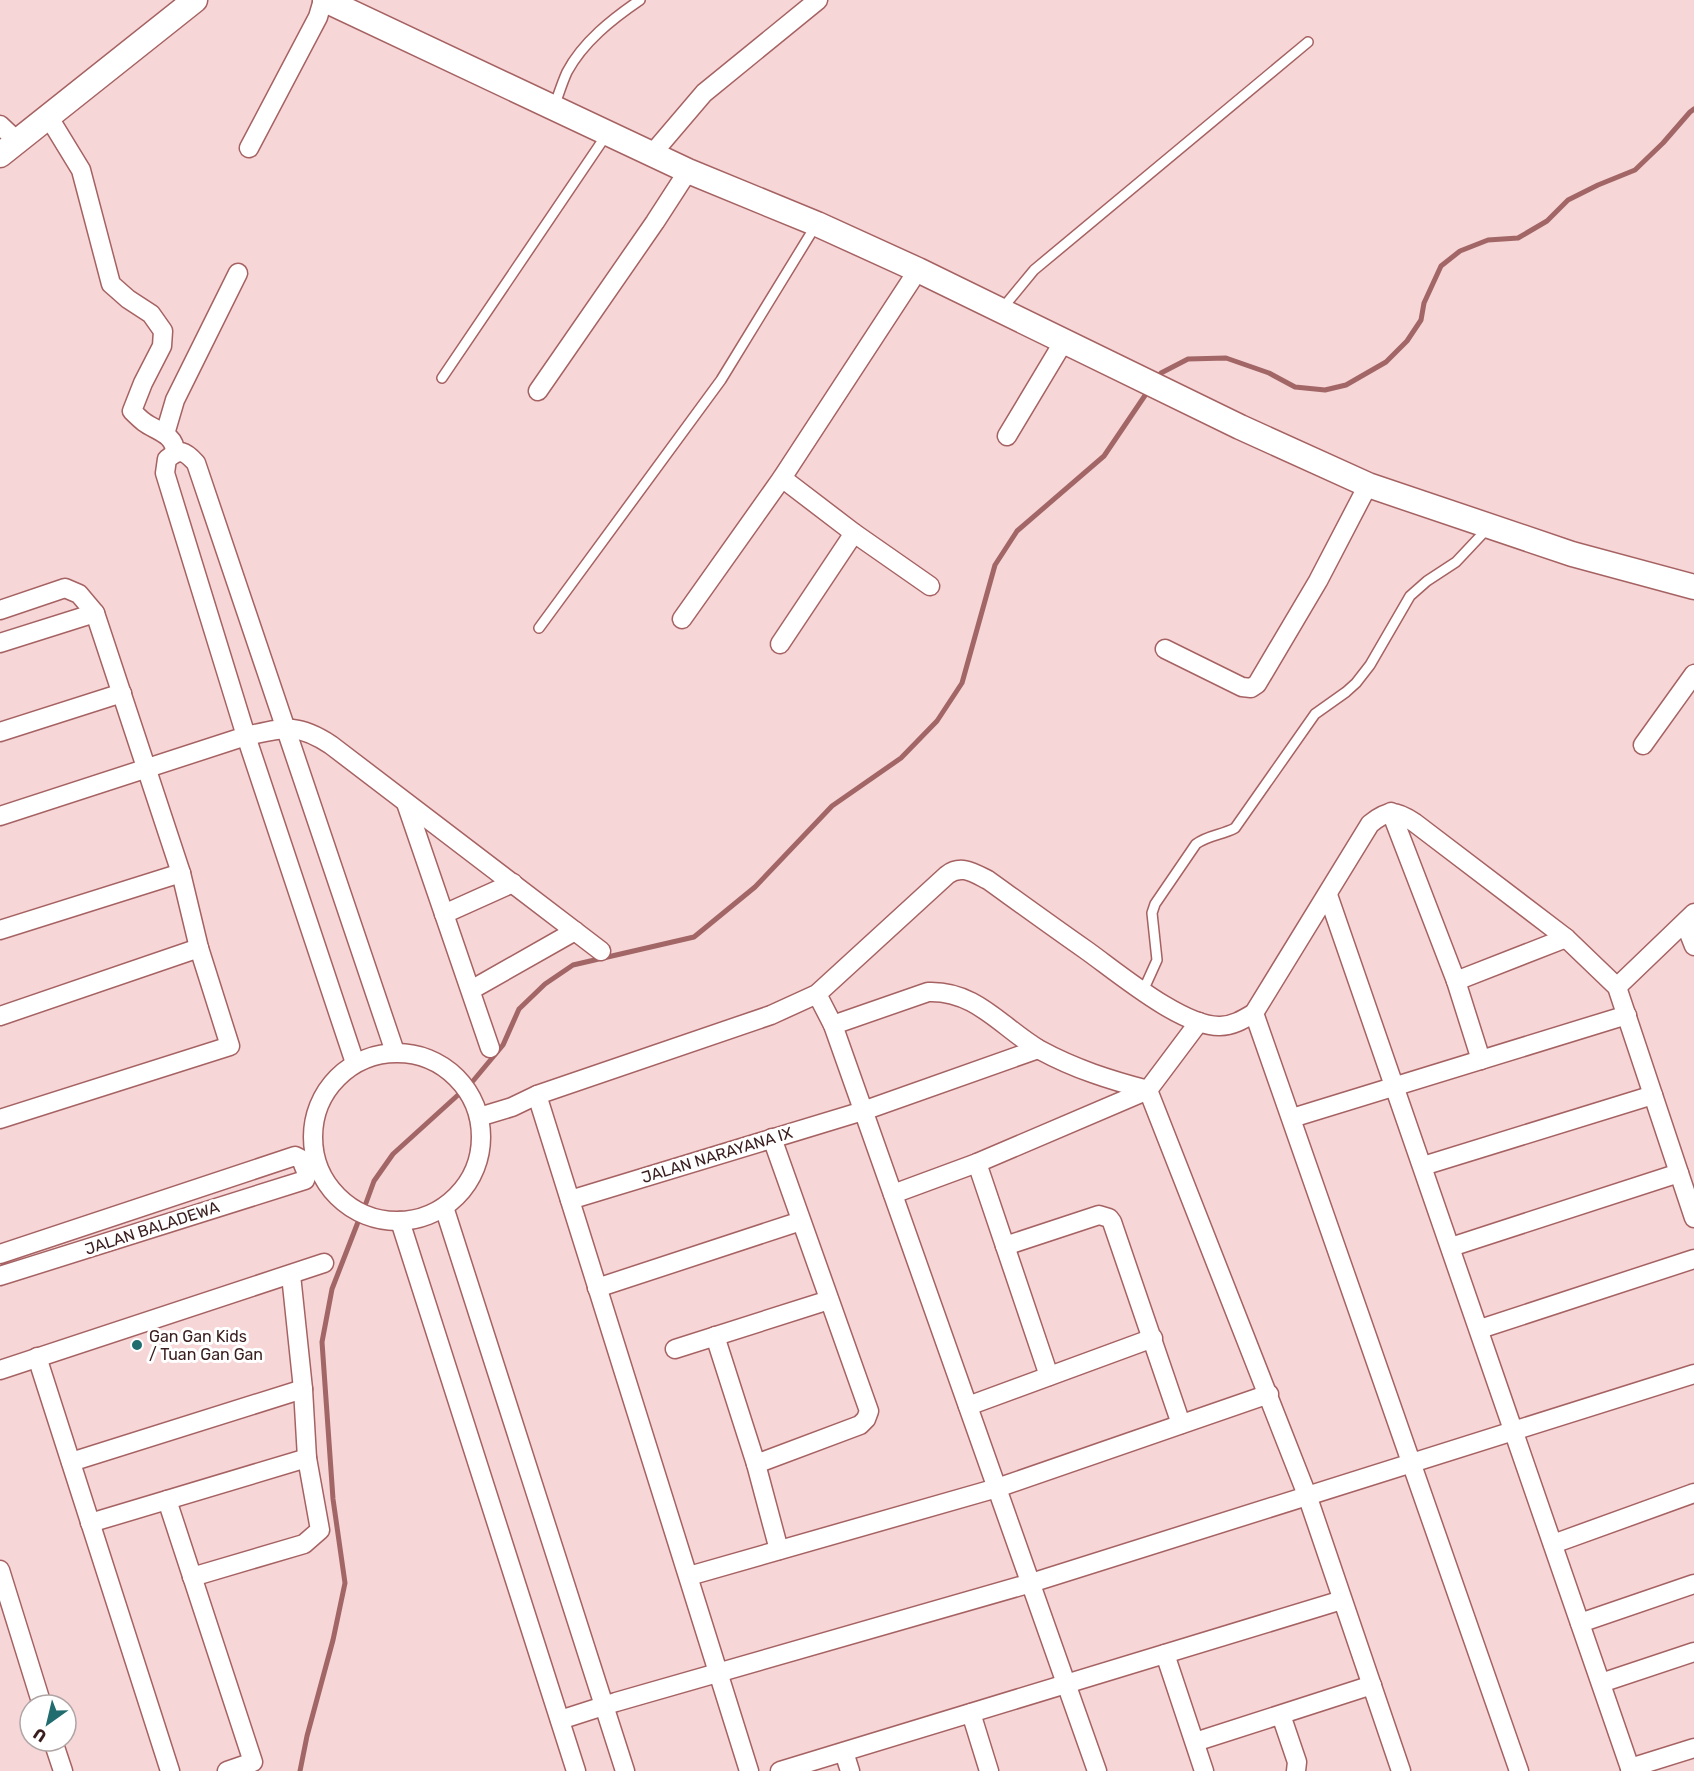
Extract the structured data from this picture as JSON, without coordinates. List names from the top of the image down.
{
  "streets": {
    "street": ["JALAN NARAYANA IX", "JALAN BALADEWA"]
  },
  "places": ["Gan Gan Kids / Tuan Gan Gan"],
  "north": "bottom left"
}
